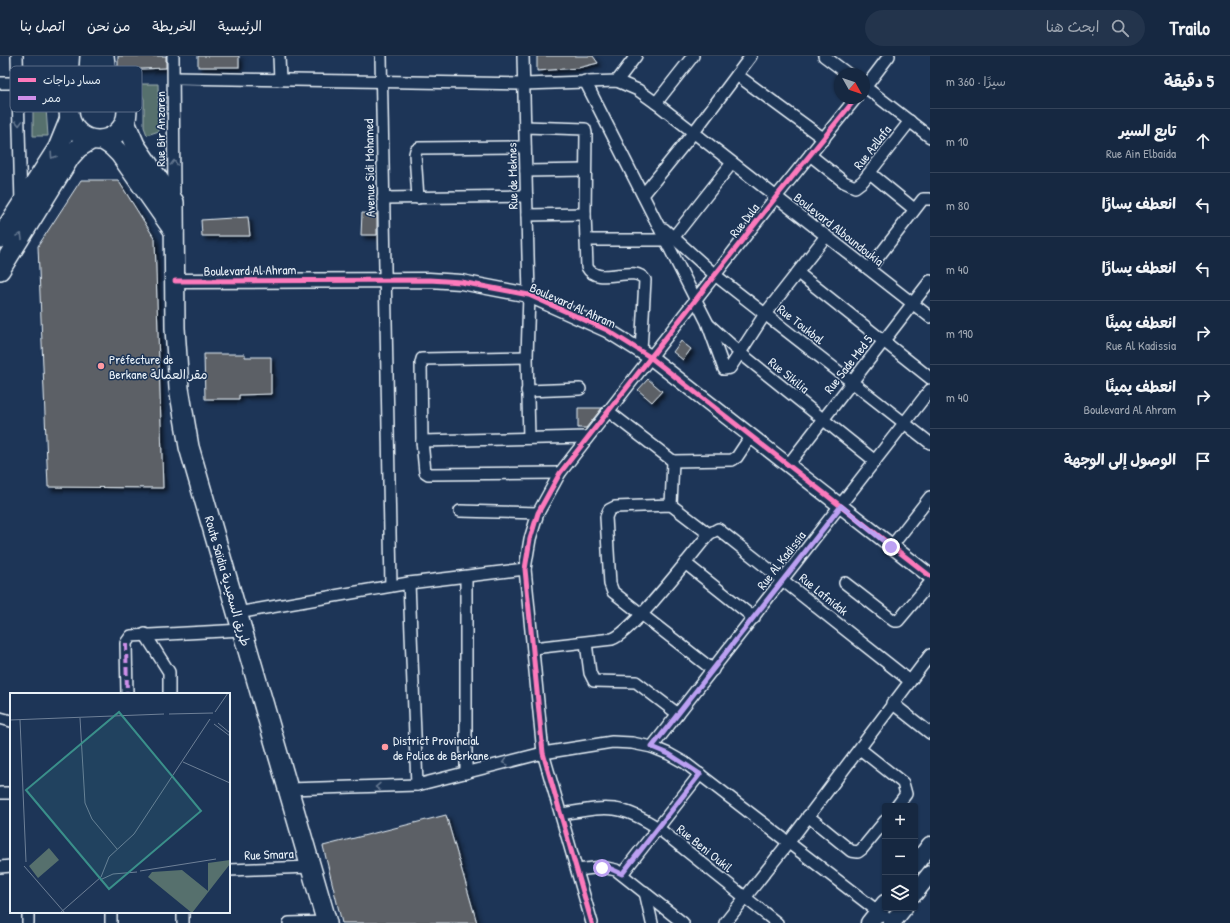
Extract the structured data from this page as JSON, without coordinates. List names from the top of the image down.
{
  "streets": {
    "highway": ["Route Saïdia طريق السعيدية"],
    "street": [
      "Rue Bir Anzaren",
      "Rue Azllafa",
      "Avenue Sidi Mohamed",
      "Rue de Meknes",
      "Rue Dula",
      "Boulevard Alboundoukia",
      "Boulevard Al Ahram",
      "Rue Toukbal",
      "Rue Sade Med 5",
      "Rue Sikilia",
      "Rue Al Kadissia",
      "Rue Lafnidak",
      "Rue Beni Oukil",
      "Rue Smara"
    ]
  },
  "crossings": [
    ["Rue Bir Anzaren", "Route Saïdia طريق السعيدية"],
    ["Rue Azllafa", "Rue Dula"],
    ["Avenue Sidi Mohamed", "Boulevard Al Ahram"],
    ["Rue de Meknes", "Boulevard Al Ahram"],
    ["Rue Dula", "Boulevard Alboundoukia"],
    ["Rue Dula", "Boulevard Al Ahram"],
    ["Rue Dula", "Rue Toukbal"],
    ["Rue Dula", "Rue Beni Oukil"],
    ["Boulevard Alboundoukia", "Rue Sade Med 5"],
    ["Boulevard Al Ahram", "Rue Sade Med 5"],
    ["Boulevard Al Ahram", "Rue Al Kadissia"],
    ["Boulevard Al Ahram", "Route Saïdia طريق السعيدية"],
    ["Rue Toukbal", "Rue Sade Med 5"],
    ["Rue Toukbal", "Rue Al Kadissia"],
    ["Rue Sade Med 5", "Rue Sikilia"],
    ["Rue Sikilia", "Rue Al Kadissia"],
    ["Rue Al Kadissia", "Rue Lafnidak"],
    ["Route Saïdia طريق السعيدية", "Rue Smara"]
  ],
  "one_way": ["Rue Bir Anzaren"],
  "places": ["Préfecture de Berkane مقر العمالة", "District Provincial de Police de Berkane"],
  "legend": ["مسار دراجات", "ممر"],
  "north": "bottom right",
  "page": {
    "header": "Trailo",
    "search": "ابحث هنا",
    "nav": [
      "الرئيسية",
      "الخريطة",
      "من نحن",
      "اتصل بنا"
    ],
    "heading": ["5 دقيقة", "سيرًا · 360 m"],
    "list": [
      ["تابع السير", "Rue Ain Elbaida", "10 m"],
      ["انعطف يسارًا", "80 m"],
      ["انعطف يسارًا", "40 m"],
      ["انعطف يمينًا", "Rue Al Kadissia", "190 m"],
      ["انعطف يمينًا", "Boulevard Al Ahram", "40 m"],
      "الوصول إلى الوجهة"
    ],
    "map_buttons": ["+", "−"]
  }
}
